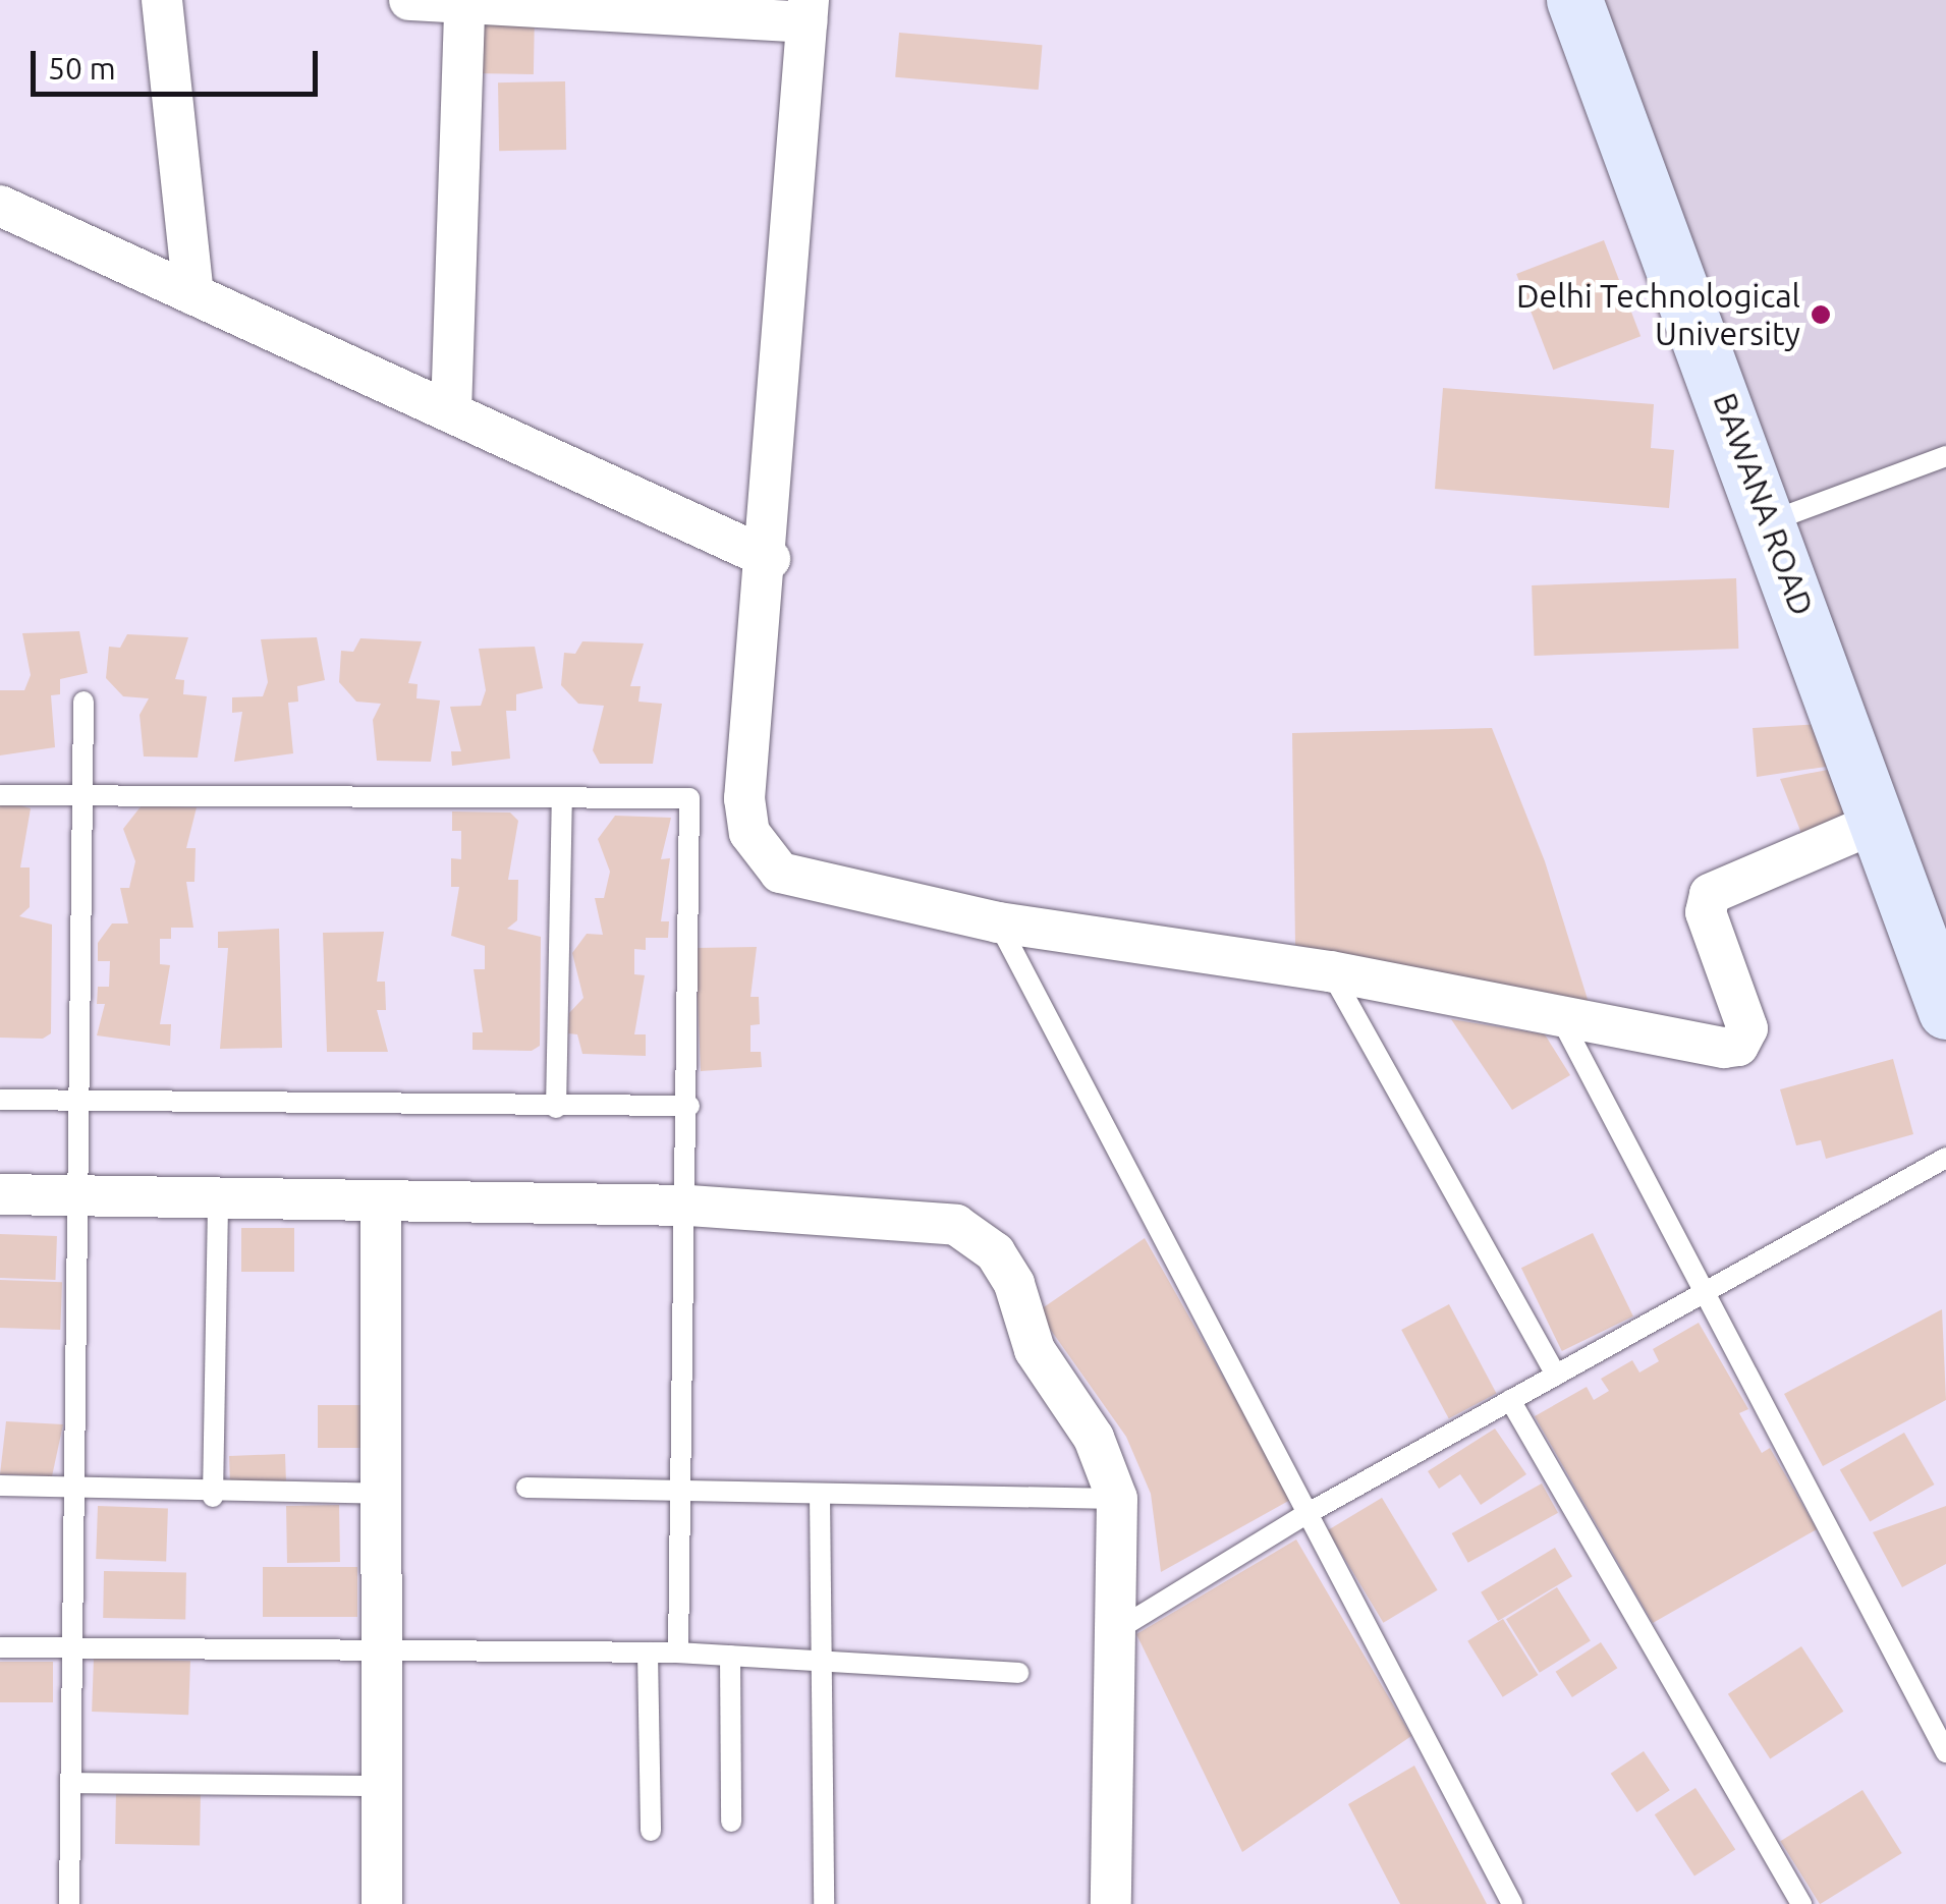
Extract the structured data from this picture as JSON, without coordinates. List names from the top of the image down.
{
  "streets": {
    "main road": ["BAWANA ROAD"]
  },
  "places": ["Delhi Technological University"],
  "scale_bar": "50 m"
}
